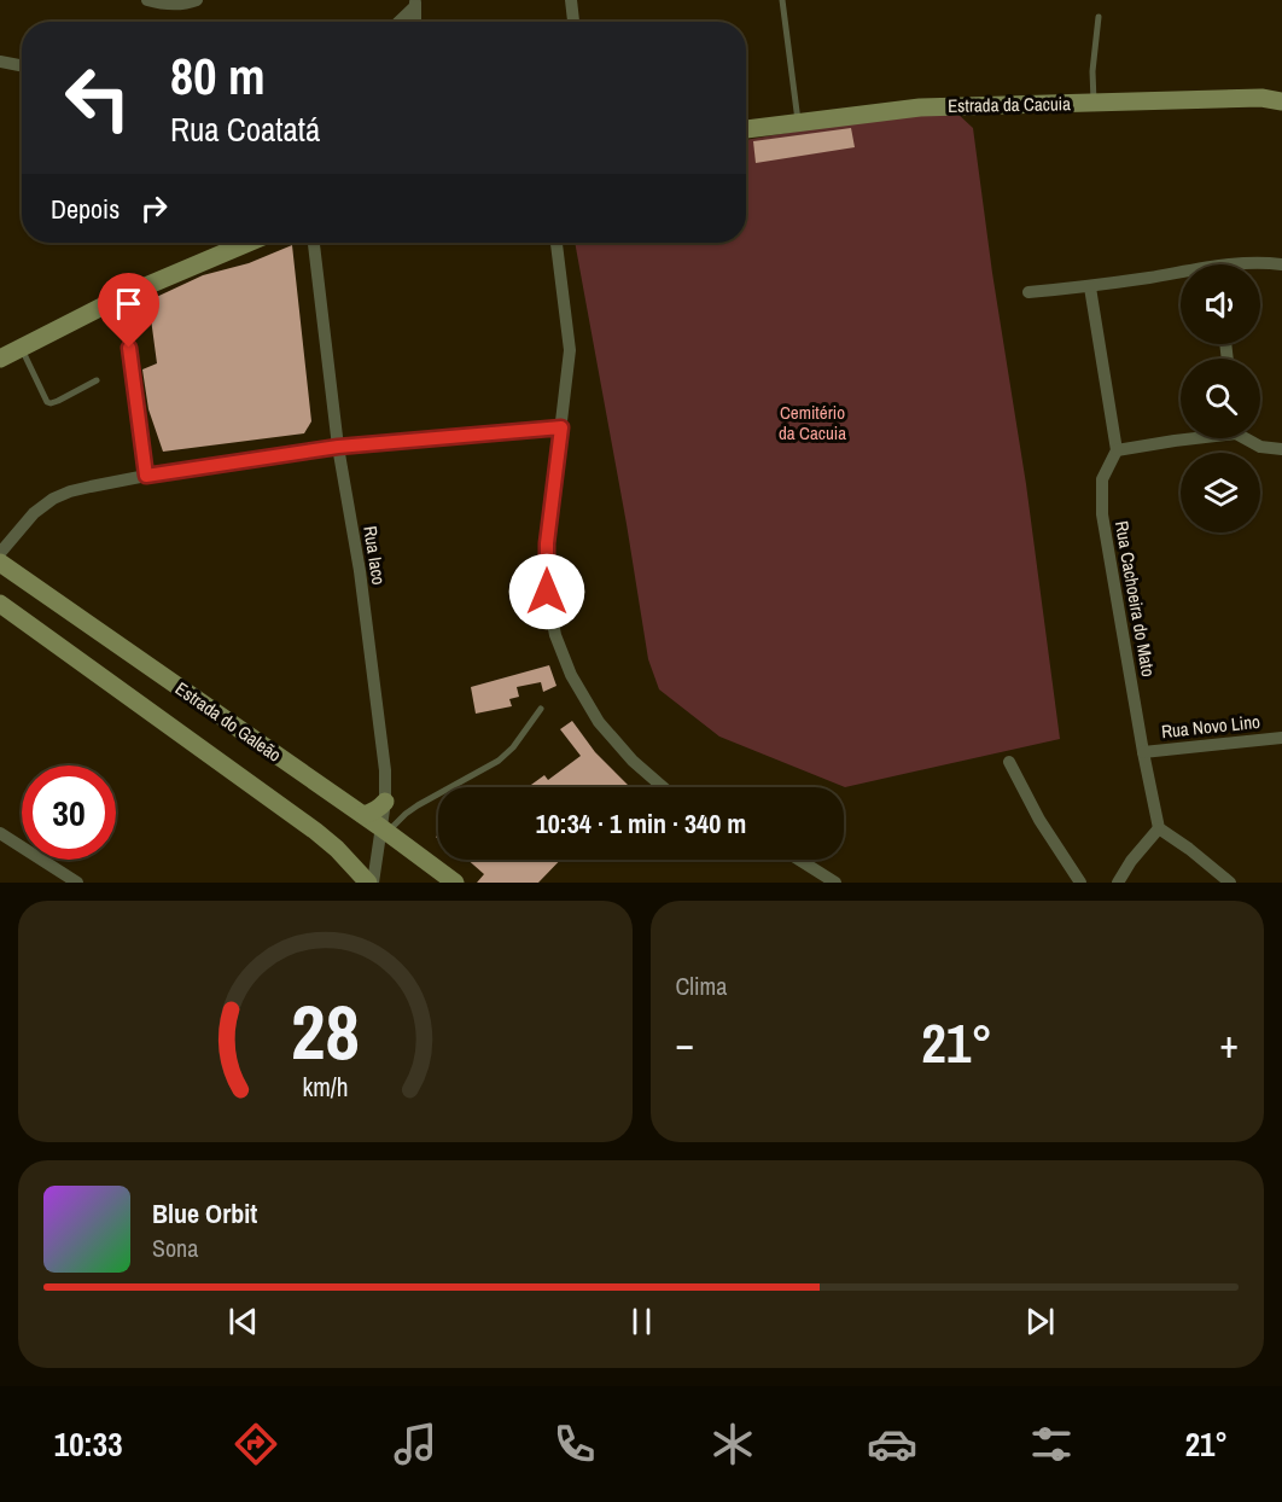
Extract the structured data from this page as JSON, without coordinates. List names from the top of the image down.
{
  "streets": {
    "main road": ["Estrada da Cacuia", "Estrada do Galeão"],
    "street": ["Rua Iaco", "Rua Cachoeira do Mato", "Rua Novo Lino"]
  },
  "crossings": [
    ["Rua Iaco", "Estrada do Galeão"],
    ["Rua Cachoeira do Mato", "Rua Novo Lino"]
  ],
  "parks": ["Cemitério da Cacuia"],
  "page": {
    "turn": ["80 m", "Rua Coatatá"],
    "then": "Depois",
    "limit": "30",
    "trip": "10:34 · 1 min · 340 m",
    "tile": "Clima",
    "heat": ["−", "21°", "+"],
    "song": ["Blue Orbit", "Sona"],
    "tabs": ["10:33", "21°"],
    "gauge": ["28", "km/h"]
  }
}
